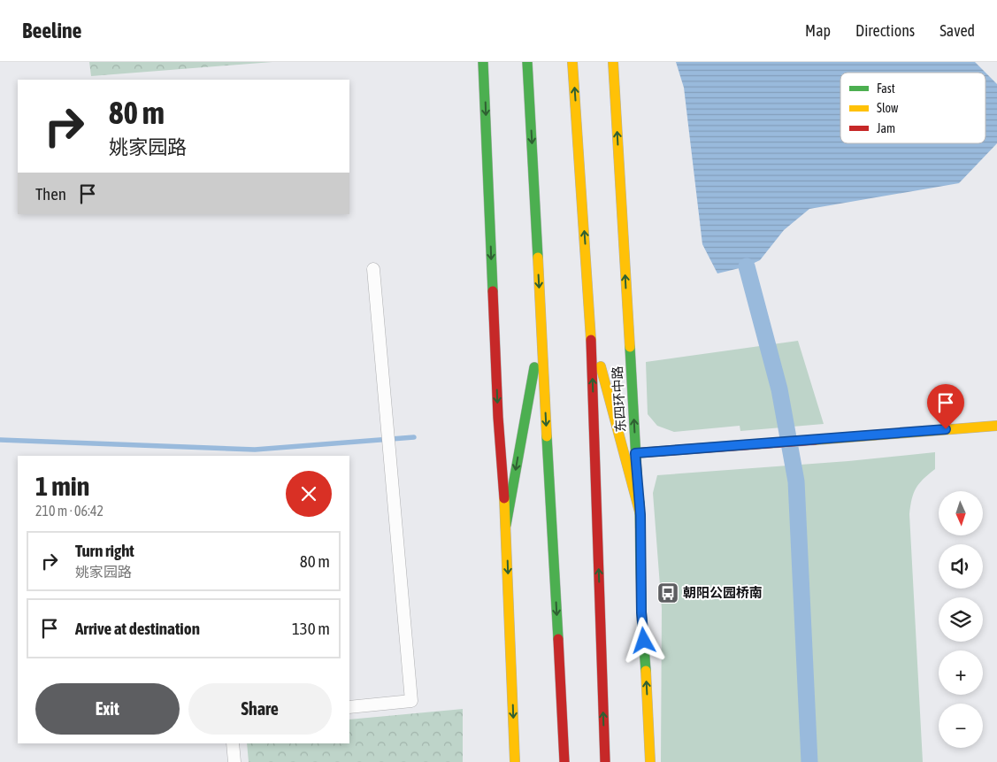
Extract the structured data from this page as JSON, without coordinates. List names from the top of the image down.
{
  "streets": {
    "main road": ["东四环中路"]
  },
  "places": {
    "bus stop": ["朝阳公园桥南"]
  },
  "legend": ["Fast", "Slow", "Jam"],
  "north": "bottom",
  "page": {
    "header": "Beeline",
    "nav": ["Map", "Directions", "Saved"],
    "turn": ["80 m", "姚家园路"],
    "then": "Then",
    "heading": ["1 min", "210 m · 06:42"],
    "map_buttons": ["+", "−"],
    "list": [
      {
        "name": "Turn right",
        "note": "姚家园路",
        "value": "80 m"
      },
      {
        "name": "Arrive at destination",
        "value": "130 m"
      }
    ],
    "buttons": ["Exit", "Share"]
  }
}
